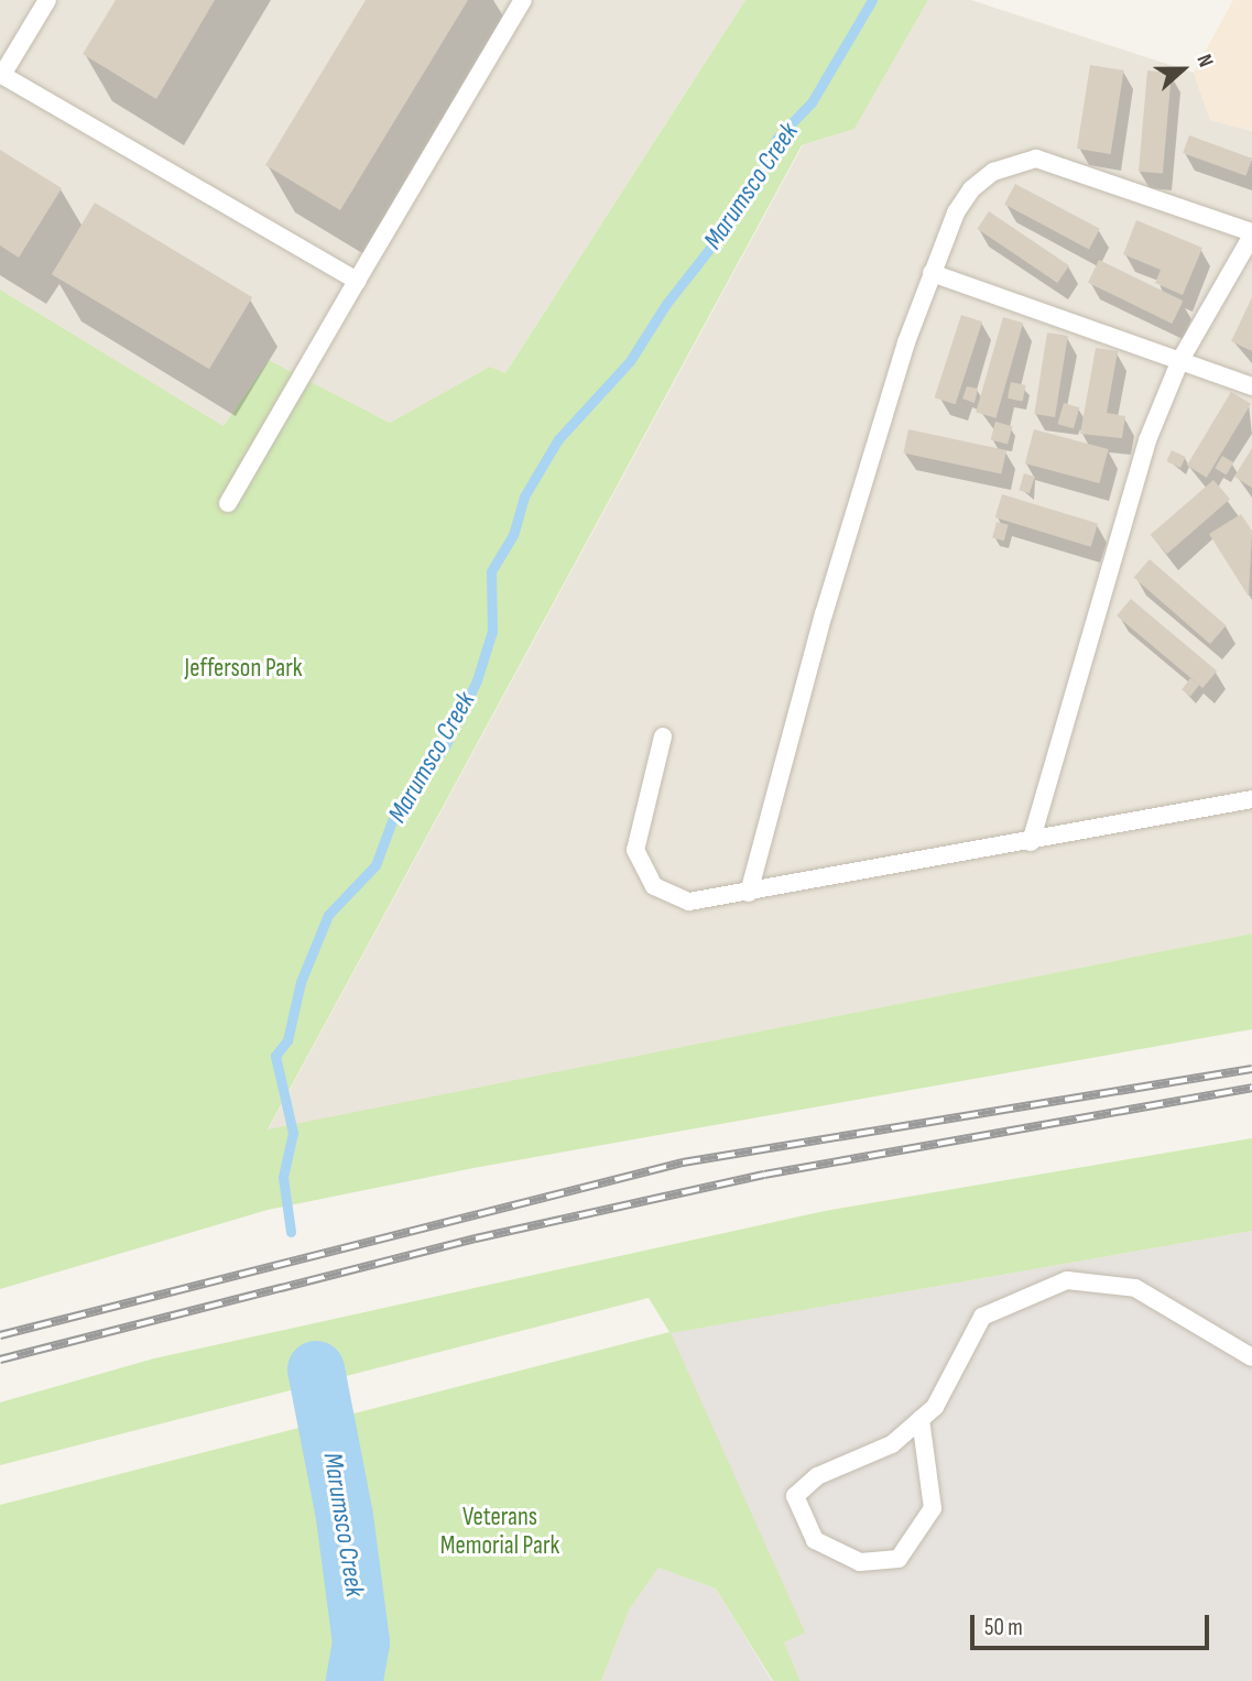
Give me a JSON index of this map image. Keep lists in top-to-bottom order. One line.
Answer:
{"water":["Marumsco Creek"],"parks":["Jefferson Park","Veterans Memorial Park"],"scale_bar":"50 m","north":"right"}
